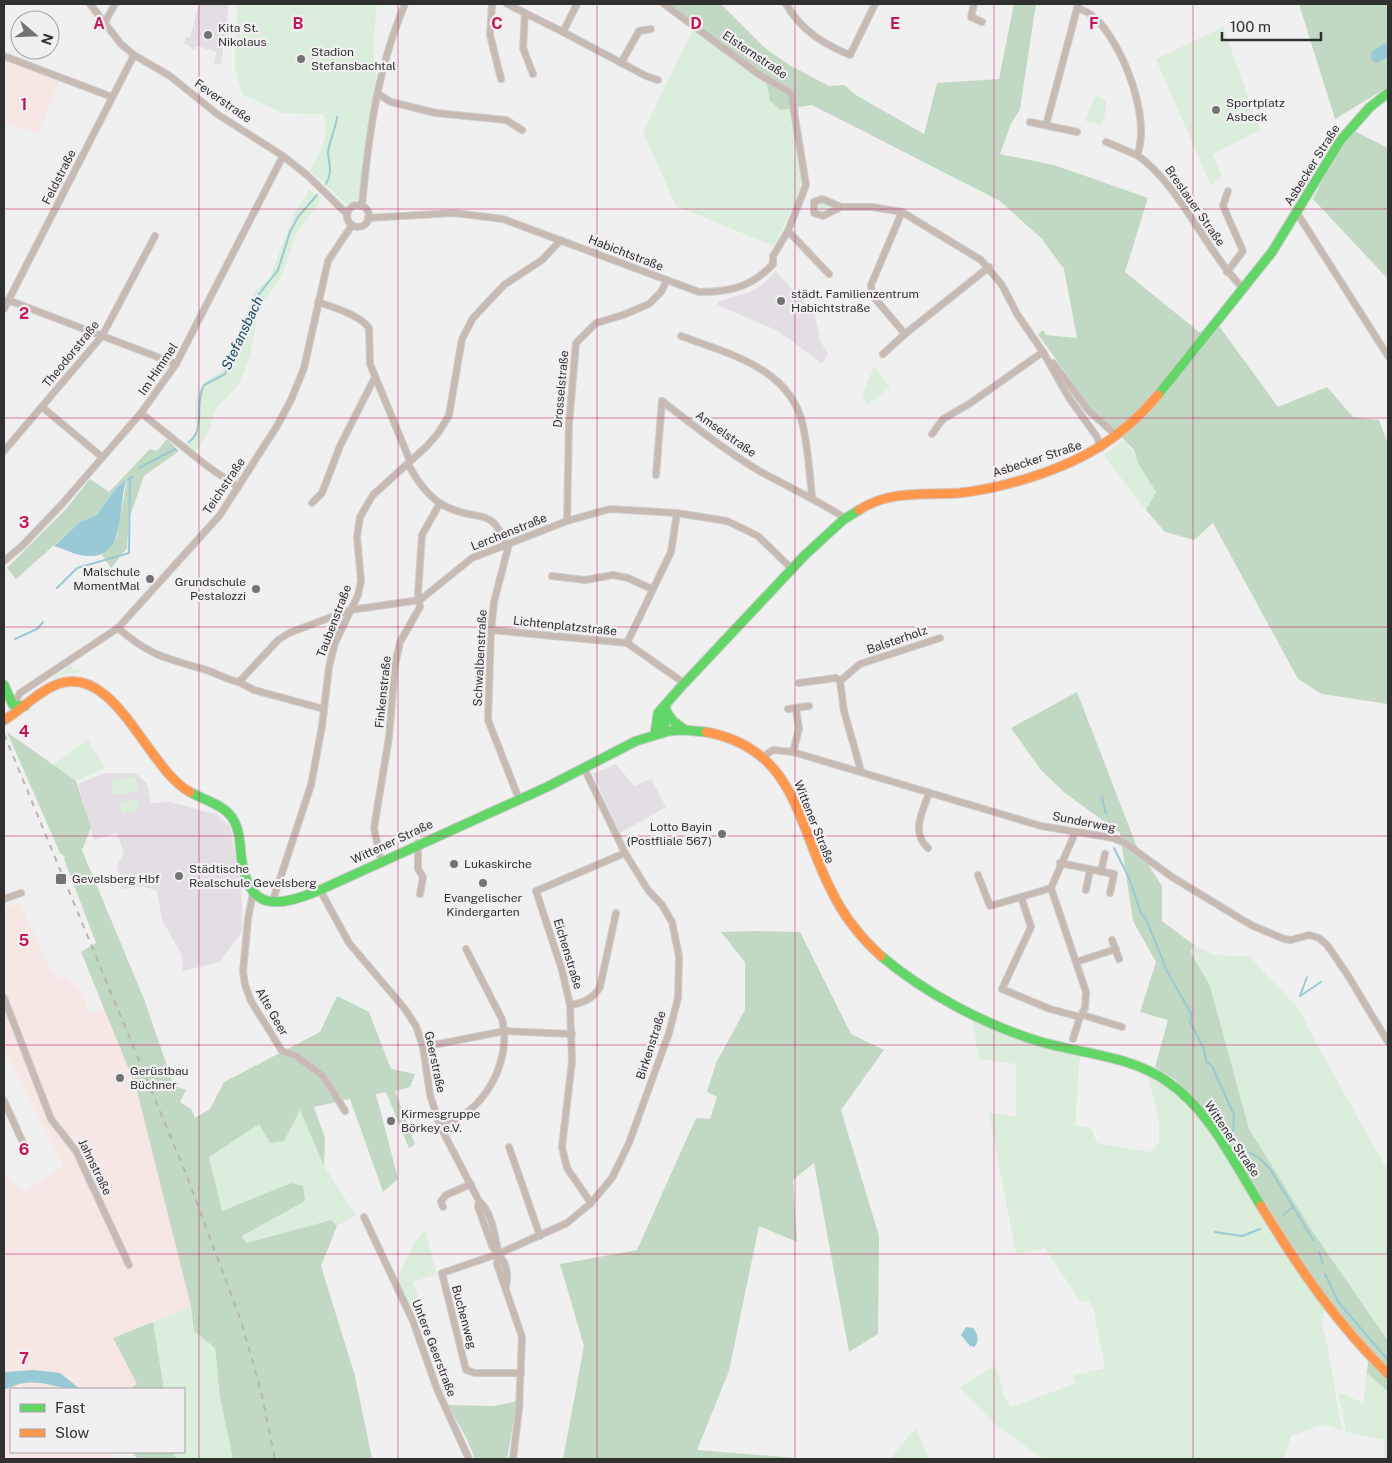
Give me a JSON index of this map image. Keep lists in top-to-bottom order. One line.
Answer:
{"streets":{"main road":["Asbecker Straße","Wittener Straße"],"street":["Elsternstraße","Feverstraße","Feldstraße","Breslauer Straße","Habichtstraße","Theodorstraße","Im Himmel","Drosselstraße","Amselstraße","Teichstraße","Lerchenstraße","Taubenstraße","Lichtenplatzstraße","Balsterholz","Schwalbenstraße","Finkenstraße","Sunderweg","Eichenstraße","Alte Geer","Birkenstraße","Geerstraße","Jahnstraße","Buchenweg","Untere Geerstraße"]},"crossings":[["Elsternstraße","Habichtstraße"],["Feverstraße","Feldstraße"],["Feverstraße","Habichtstraße"],["Feverstraße","Im Himmel"],["Feverstraße","Teichstraße"],["Asbecker Straße","Breslauer Straße"],["Asbecker Straße","Amselstraße"],["Asbecker Straße","Lerchenstraße"],["Asbecker Straße","Lichtenplatzstraße"],["Habichtstraße","Drosselstraße"],["Habichtstraße","Teichstraße"],["Habichtstraße","Taubenstraße"],["Drosselstraße","Lerchenstraße"],["Lerchenstraße","Schwalbenstraße"],["Lerchenstraße","Finkenstraße"],["Taubenstraße","Wittener Straße"],["Lichtenplatzstraße","Schwalbenstraße"],["Schwalbenstraße","Wittener Straße"],["Finkenstraße","Wittener Straße"],["Wittener Straße","Sunderweg"],["Wittener Straße","Alte Geer"],["Wittener Straße","Birkenstraße"],["Wittener Straße","Geerstraße"],["Eichenstraße","Birkenstraße"],["Birkenstraße","Geerstraße"],["Birkenstraße","Buchenweg"],["Geerstraße","Buchenweg"]],"water":["Stefansbach"],"places":{"other":["Kita St. Nikolaus","Stadion Stefansbachtal","Sportplatz Asbeck","städt. Familienzentrum Habichtstraße","Malschule MomentMal","Grundschule Pestalozzi","Lotto Bayin (Postfliale 567)","Lukaskirche","Städtische Realschule Gevelsberg","Evangelischer Kindergarten","Gerüstbau Büchner","Kirmesgruppe Börkey e.V."],"transit":["Gevelsberg Hbf"]},"legend":["Fast","Slow"],"scale_bar":"100 m","north":"right","grid":{"columns":["A","B","C","D","E","F"],"rows":["1","2","3","4","5","6","7"]}}
